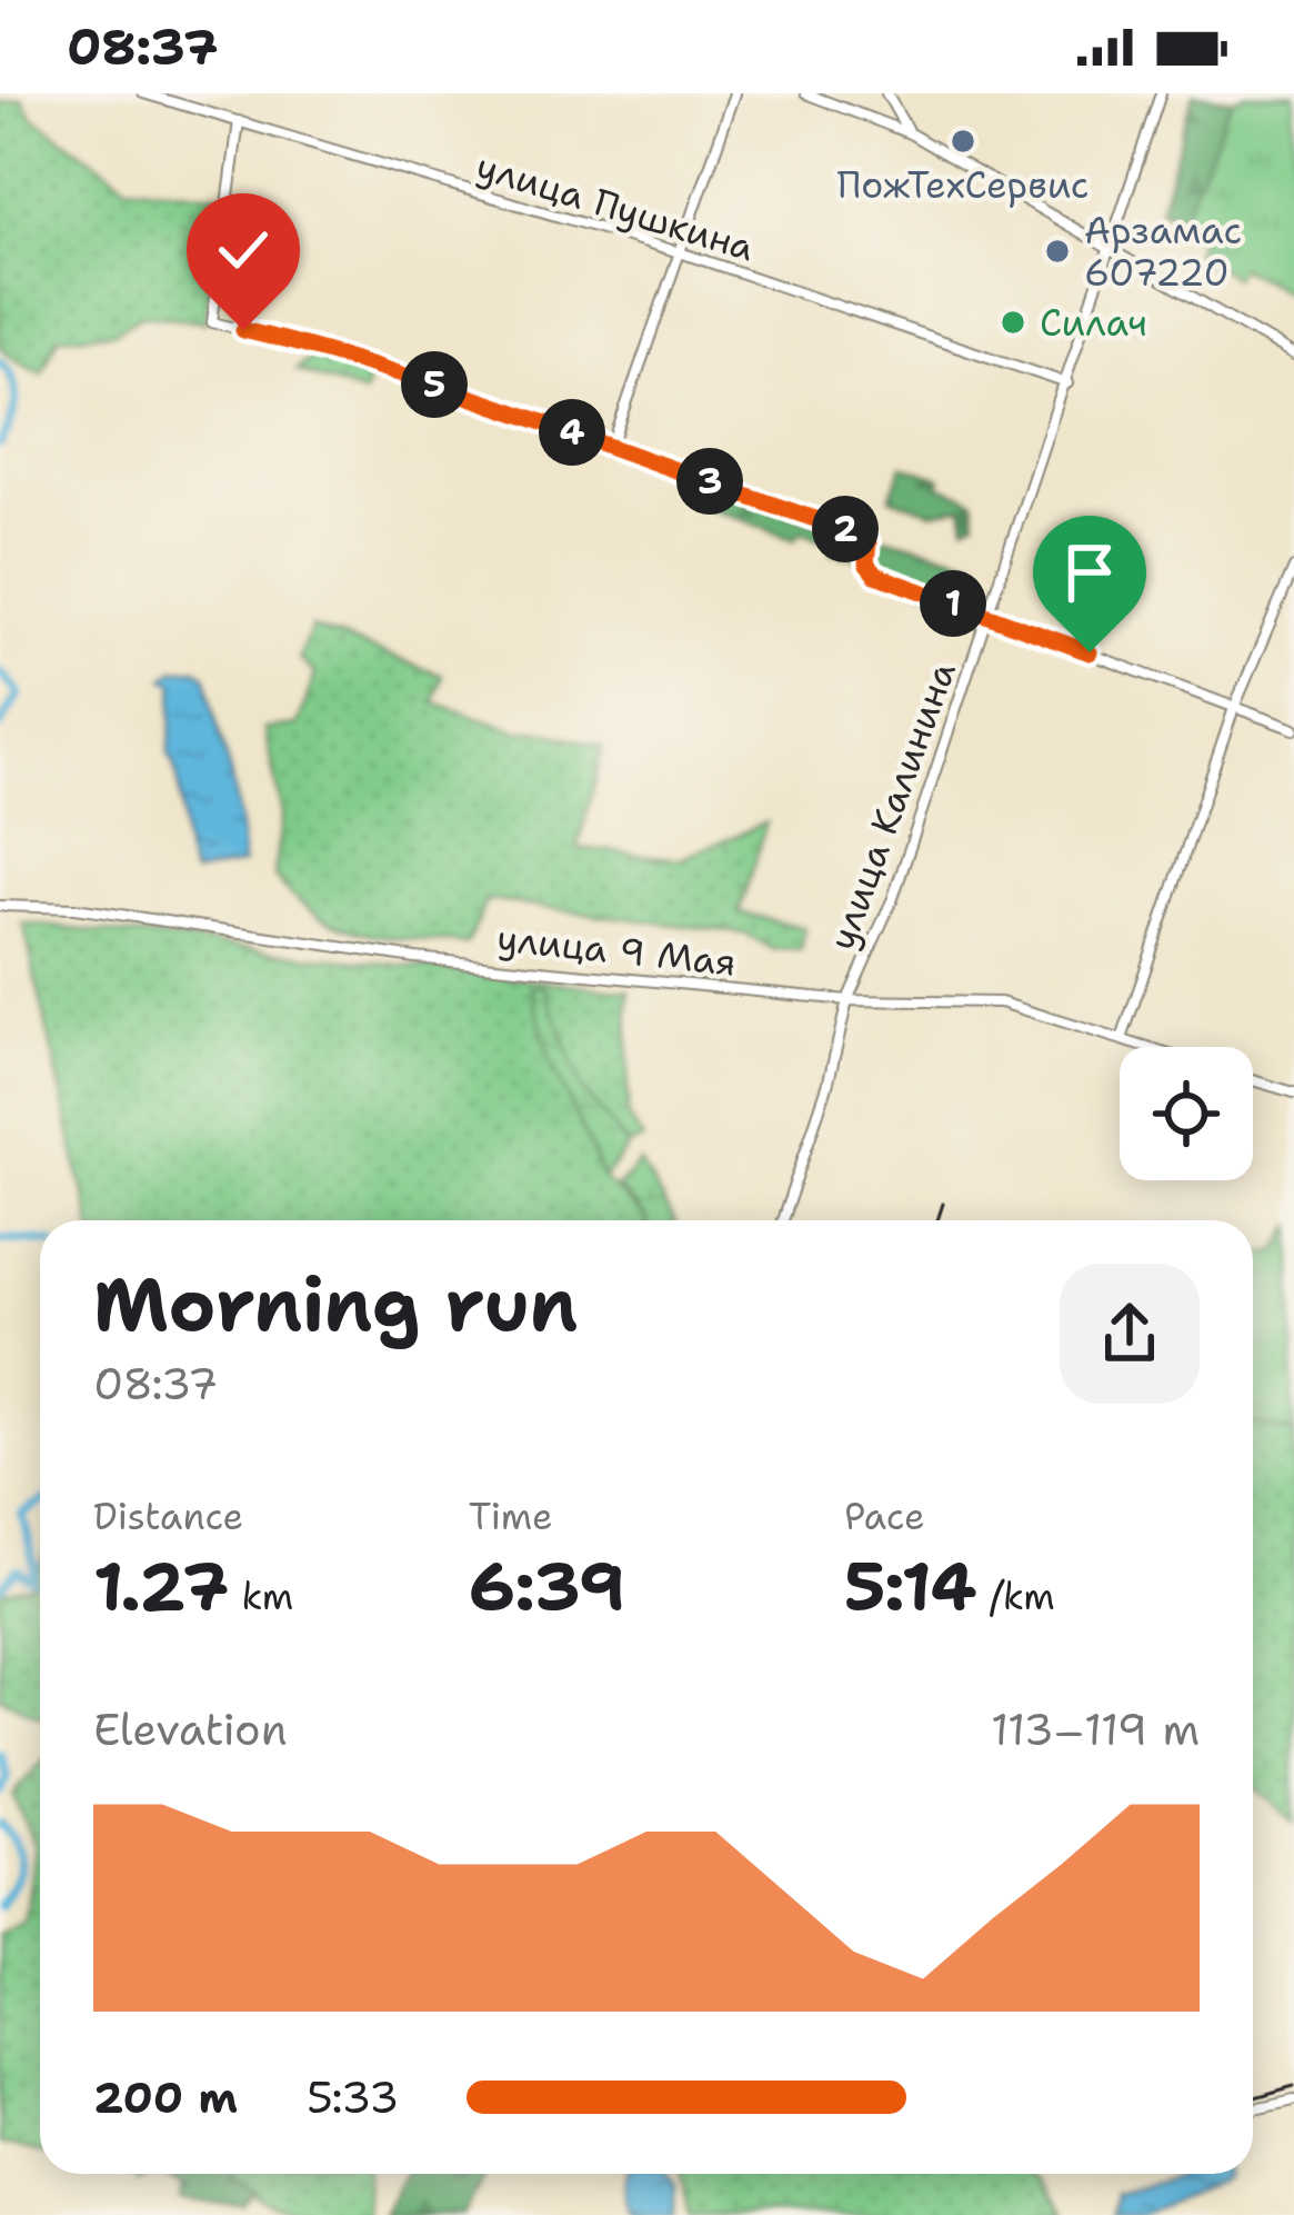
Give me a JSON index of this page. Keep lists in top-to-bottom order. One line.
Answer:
{"streets":{"street":["улица Пушкина","улица Калинина","улица 9 Мая"]},"crossings":[["улица Пушкина","улица Калинина"],["улица Калинина","улица 9 Мая"]],"places":["ПожТехСервис","Арзамас 607220","Силач"],"page":{"status":"08:37","pins":["5","4","3","2","1"],"heading":["Morning run","08:37"],"stats":[["Distance","1.27 km"],["Time","6:39"],["Pace","5:14 /km"]],"chart":["Elevation","113–119 m"],"list":[{"name":"200 m","note":"5:33"}]}}
